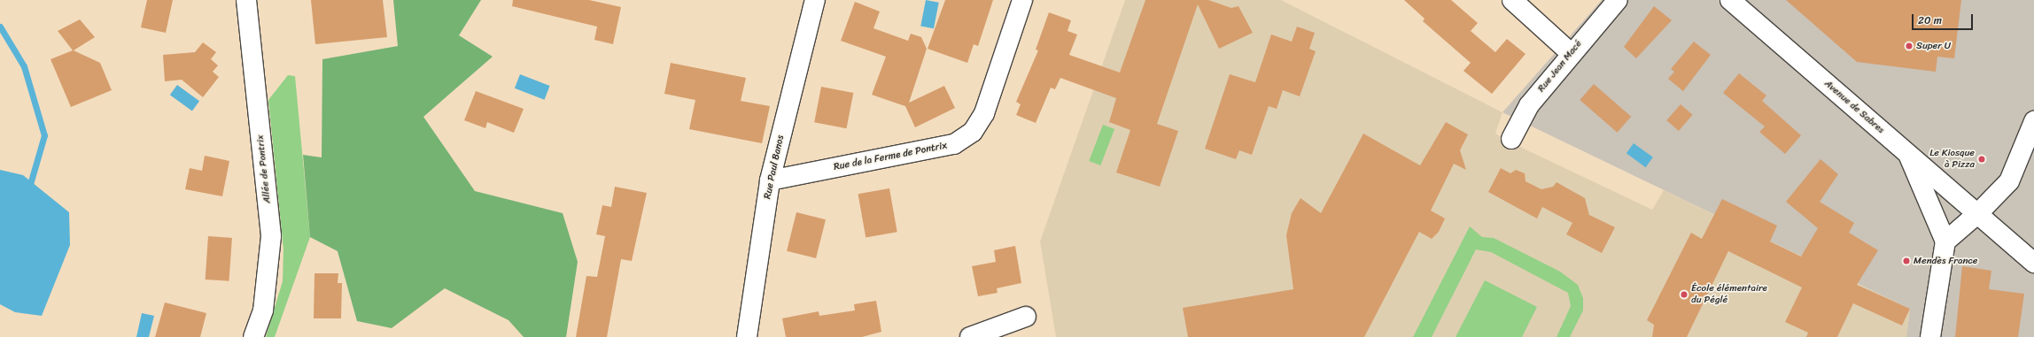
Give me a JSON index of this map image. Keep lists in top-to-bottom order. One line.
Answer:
{"streets":{"street":["Rue Jean Macé","Avenue de Sabres","Rue de la Ferme de Pontrix","Rue Paul Banos","Allée de Pontrix"]},"crossings":[["Rue de la Ferme de Pontrix","Rue Paul Banos"]],"places":["Super U","Le Kiosque à Pizza","Mendès France","École élémentaire du Péglé"],"scale_bar":"20 m"}
